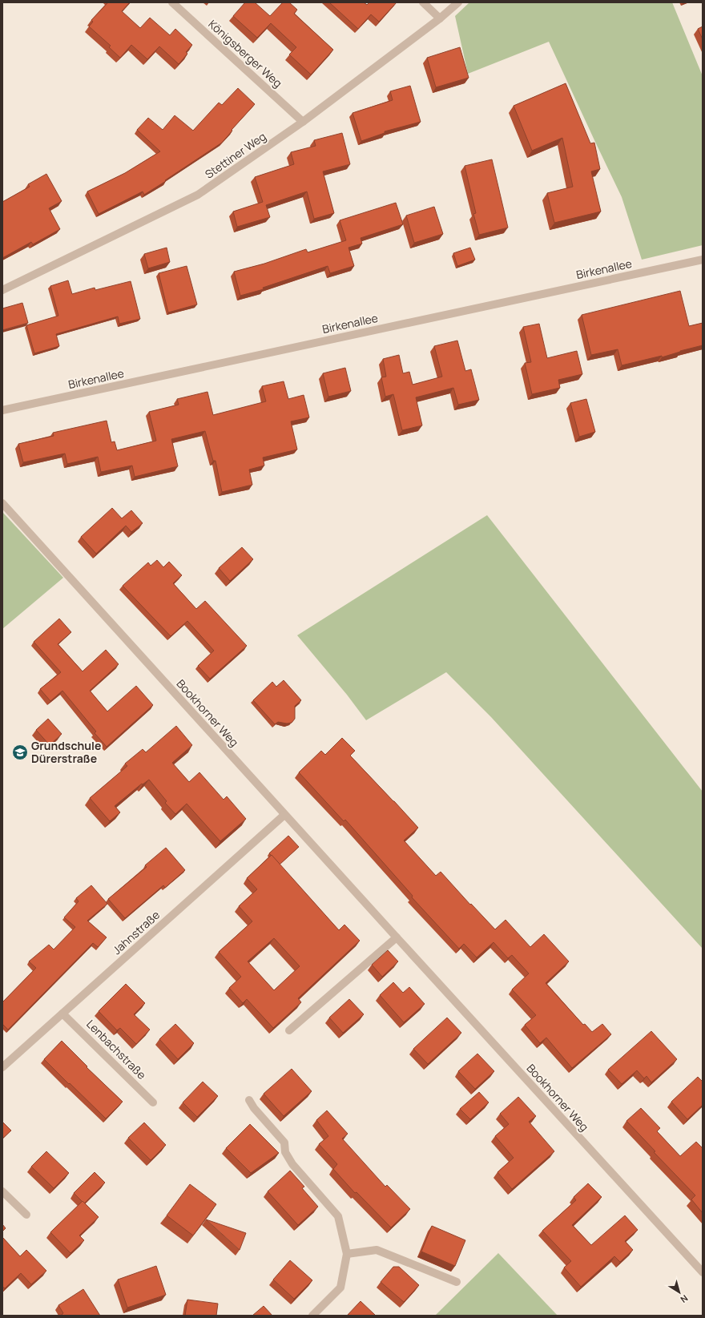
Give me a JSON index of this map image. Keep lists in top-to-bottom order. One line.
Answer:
{"streets":{"street":["Königsberger Weg","Stettiner Weg","Birkenallee","Bookhorner Weg","Jahnstraße","Lenbachstraße"]},"crossings":[["Königsberger Weg","Stettiner Weg"],["Bookhorner Weg","Jahnstraße"],["Jahnstraße","Lenbachstraße"]],"places":{"school or university":["Grundschule Dürerstraße"]},"north":"bottom right"}
